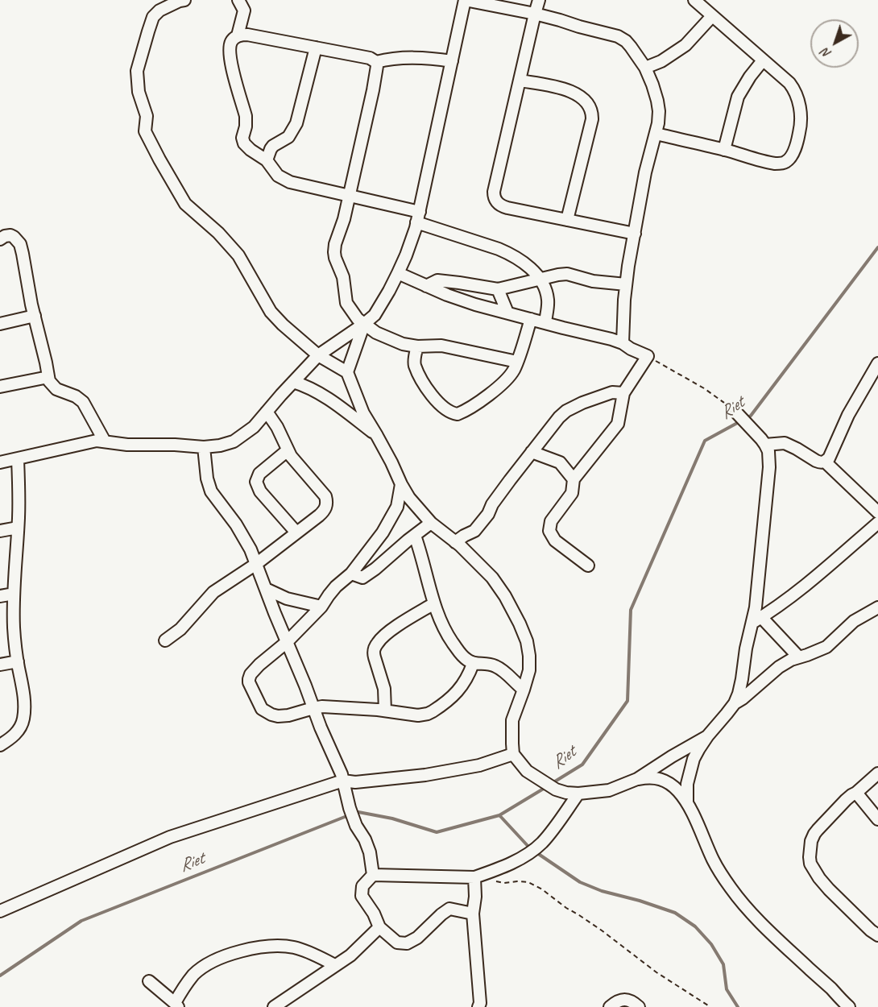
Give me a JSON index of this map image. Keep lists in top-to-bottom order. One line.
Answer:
{"water":["Riet"],"north":"bottom left"}
